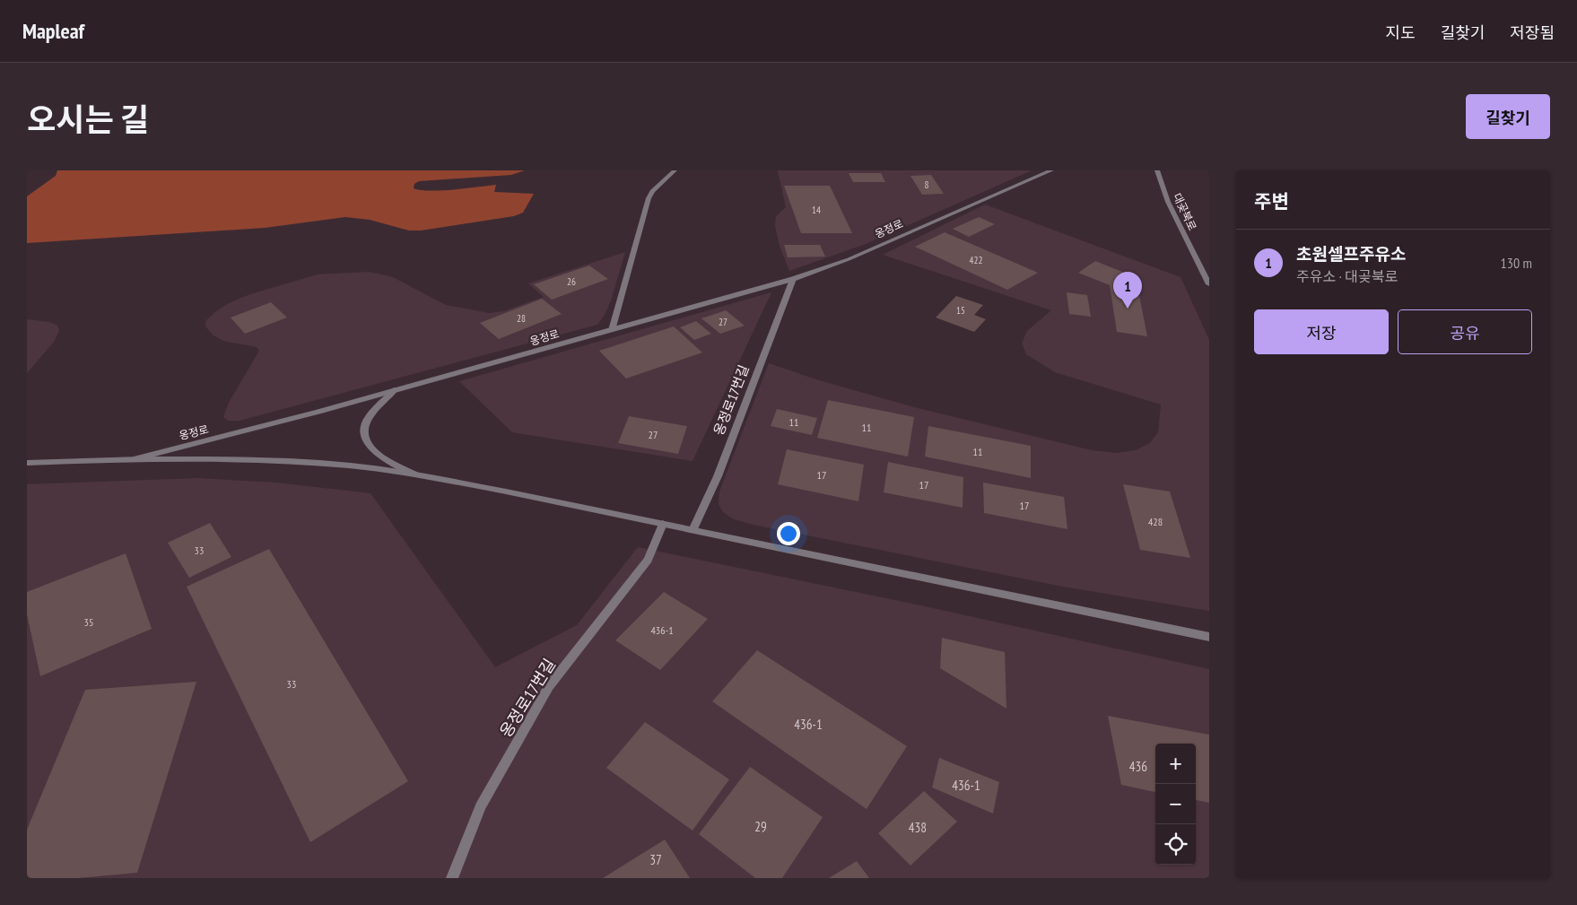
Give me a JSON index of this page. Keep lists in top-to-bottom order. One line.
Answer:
{"streets":{"street":["대곶북로","옹정로","옹정로17번길"]},"crossings":[["옹정로","옹정로17번길"]],"house_numbers":["8","14","422","26","15","28","27","11","11","27","11","17","17","17","428","33","35","436-1","33","436-1","436","436-1","29","438","37"],"page":{"header":"Mapleaf","nav":["지도","길찾기","저장됨"],"title":"오시는 길","buttons":["길찾기",["저장","공유"]],"heading":"주변","list":[{"mark":"1","name":"초원셀프주유소","note":"주유소 · 대곶북로","value":"130 m"}],"pins":"1","map_buttons":["+","−"]}}
